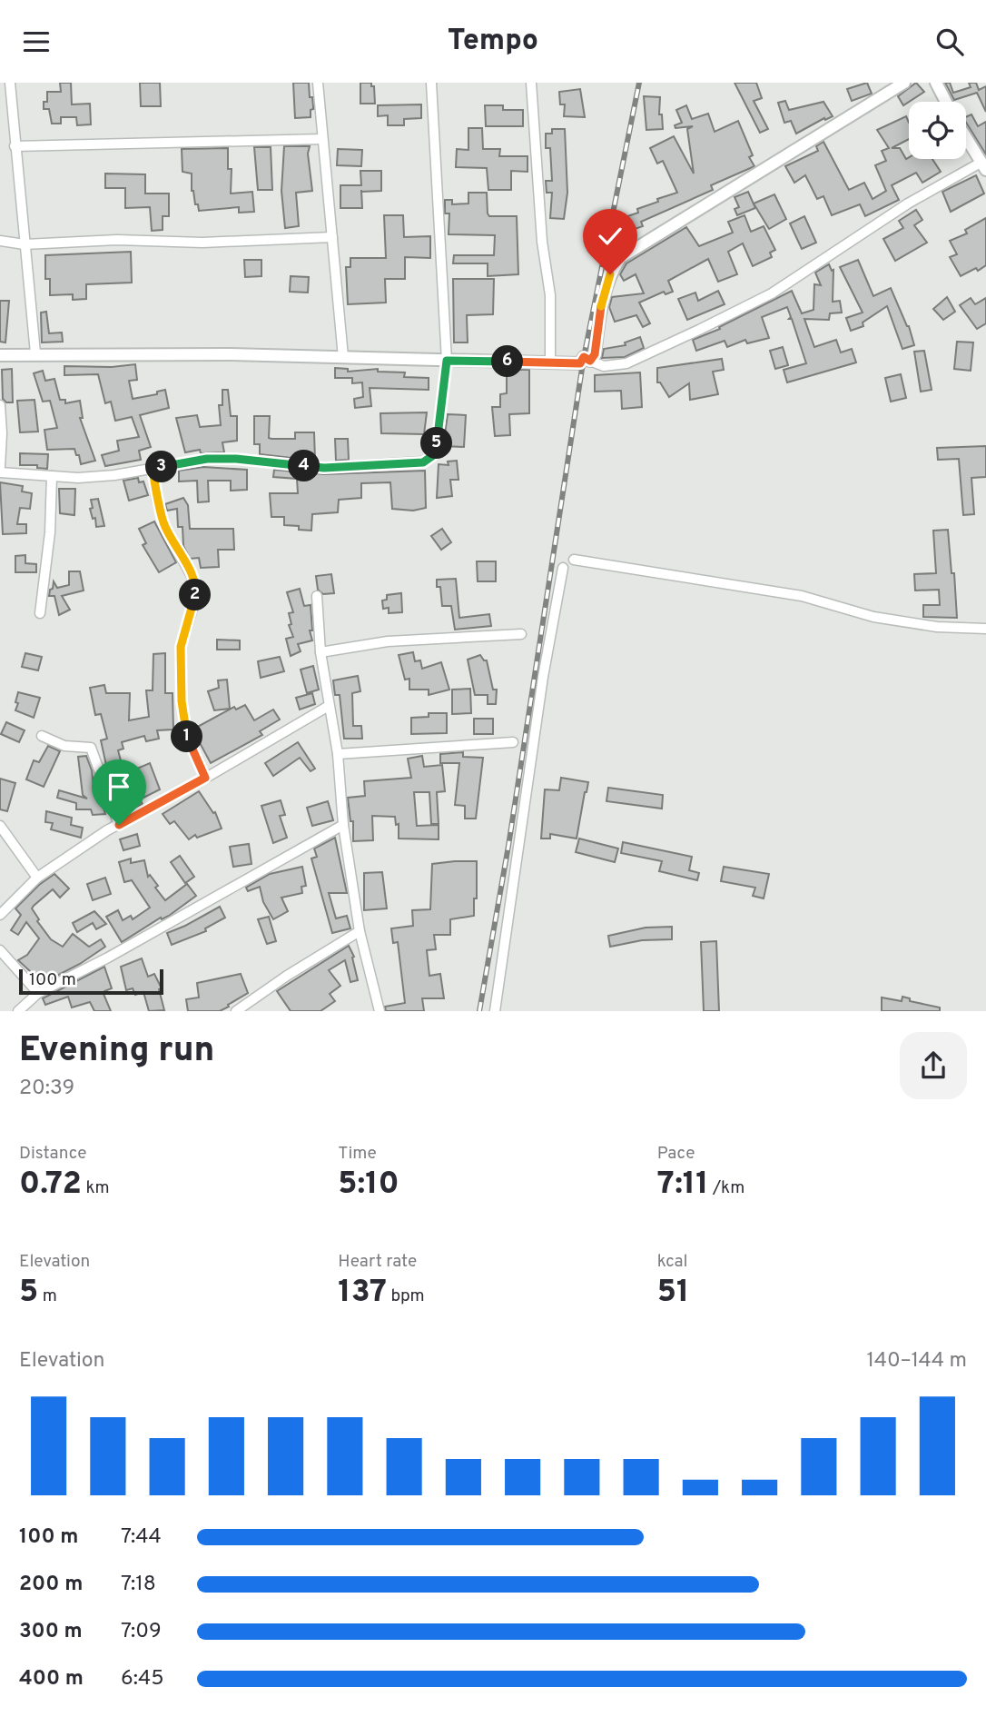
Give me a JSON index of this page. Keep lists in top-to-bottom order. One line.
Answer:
{"scale_bar":"100 m","page":{"header":"Tempo","pins":["6","5","4","3","2","1"],"scale":"100 m","heading":["Evening run","20:39"],"stats":[["Distance","0.72 km"],["Time","5:10"],["Pace","7:11 /km"],["Elevation","5 m"],["Heart rate","137 bpm"],["kcal","51"]],"chart":["Elevation","140–144 m"],"list":[{"name":"100 m","note":"7:44"},{"name":"200 m","note":"7:18"},{"name":"300 m","note":"7:09"},{"name":"400 m","note":"6:45"}]}}
